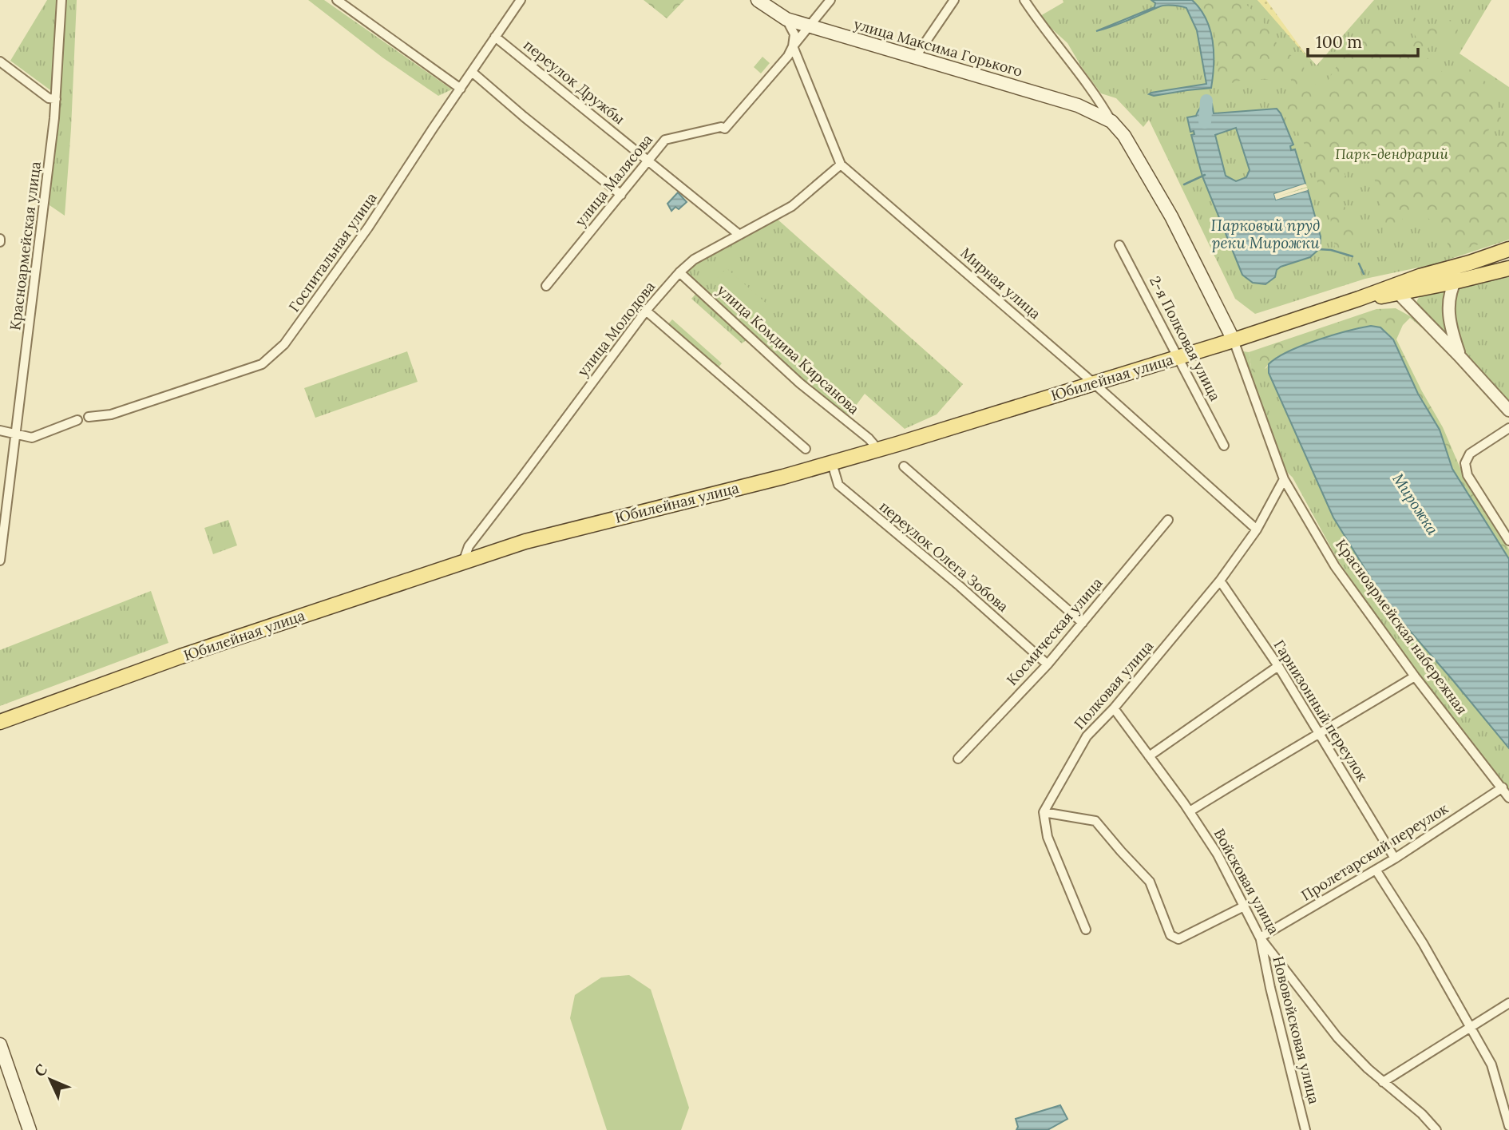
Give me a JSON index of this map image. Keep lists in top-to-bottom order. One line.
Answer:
{"streets":{"main road":["улица Максима Горького","Юбилейная улица","Красноармейская набережная"],"street":["переулок Дружбы","улица Малясова","Красноармейская улица","Госпитальная улица","Мирная улица","улица Молодова","2-я Полковая улица","улица Комдива Кирсанова","переулок Олега Зобова","Космическая улица","Полковая улица","Гарнизонный переулок","Пролетарский переулок","Войсковая улица","Нововойсковая улица"]},"crossings":[["улица Максима Горького","улица Малясова"],["улица Максима Горького","Мирная улица"],["улица Максима Горького","Красноармейская набережная"],["переулок Дружбы","улица Малясова"],["переулок Дружбы","Госпитальная улица"],["переулок Дружбы","улица Молодова"],["улица Малясова","Мирная улица"],["Мирная улица","улица Молодова"],["Мирная улица","Юбилейная улица"],["Мирная улица","Полковая улица"],["улица Молодова","улица Комдива Кирсанова"],["улица Молодова","Юбилейная улица"],["2-я Полковая улица","Юбилейная улица"],["улица Комдива Кирсанова","Юбилейная улица"],["Юбилейная улица","переулок Олега Зобова"],["Юбилейная улица","Красноармейская набережная"],["переулок Олега Зобова","Космическая улица"],["Красноармейская набережная","Полковая улица"],["Красноармейская набережная","Пролетарский переулок"],["Полковая улица","Гарнизонный переулок"],["Полковая улица","Войсковая улица"],["Гарнизонный переулок","Пролетарский переулок"],["Пролетарский переулок","Войсковая улица"],["Пролетарский переулок","Нововойсковая улица"],["Войсковая улица","Нововойсковая улица"]],"water":["Парковый пруд реки Мирожки","Мирожка"],"parks":["Парк-дендрарий"],"scale_bar":"100 m","north":"top left"}
